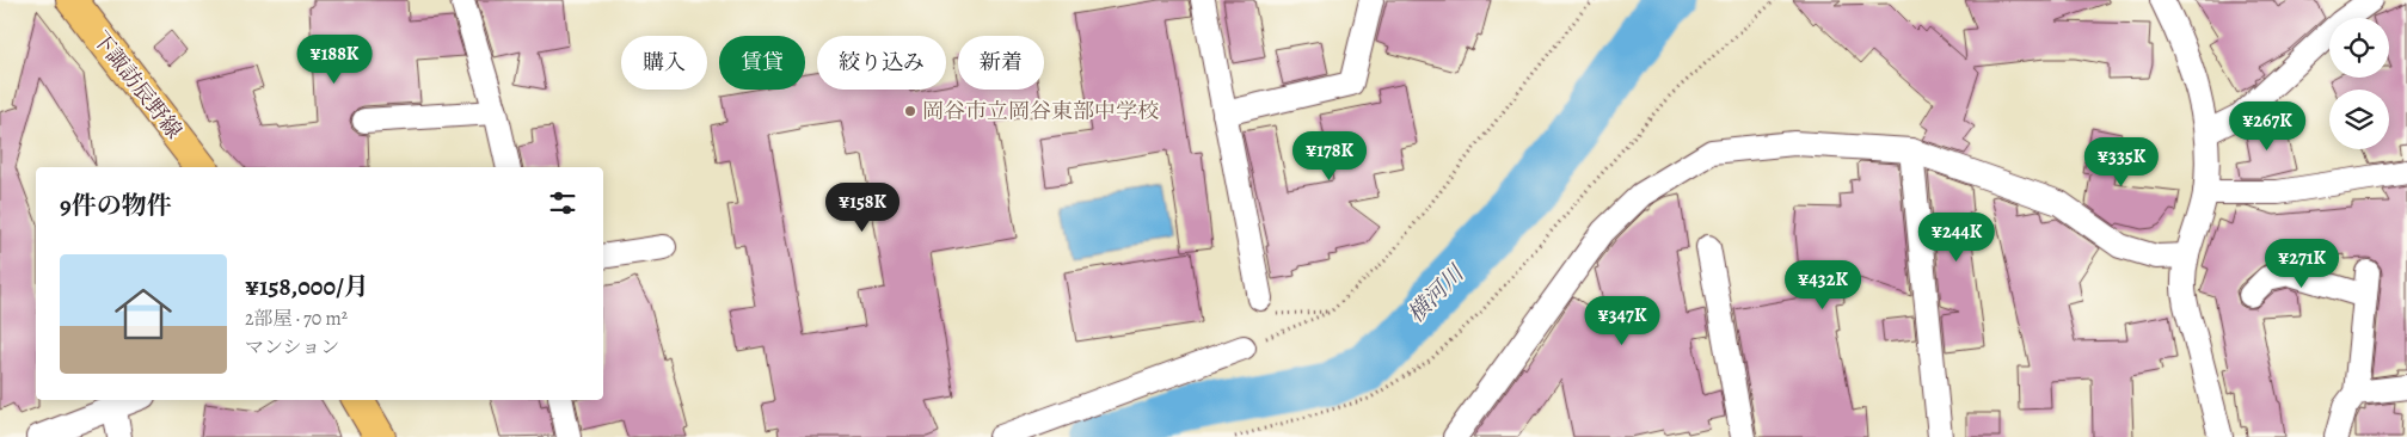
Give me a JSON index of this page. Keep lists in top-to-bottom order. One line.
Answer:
{"streets":{"main road":["下諏訪辰野線"]},"water":["横河川"],"places":["岡谷市立岡谷東部中学校"],"page":{"price":["¥188K","¥267K","¥178K","¥335K","¥158K","¥244K","¥271K","¥432K","¥347K"],"chip":["購入","賃貸","絞り込み","新着"],"heading":"9件の物件","list":[{"name":"¥158,000/月","note":"2部屋 · 70 m² · マンション"}]}}
